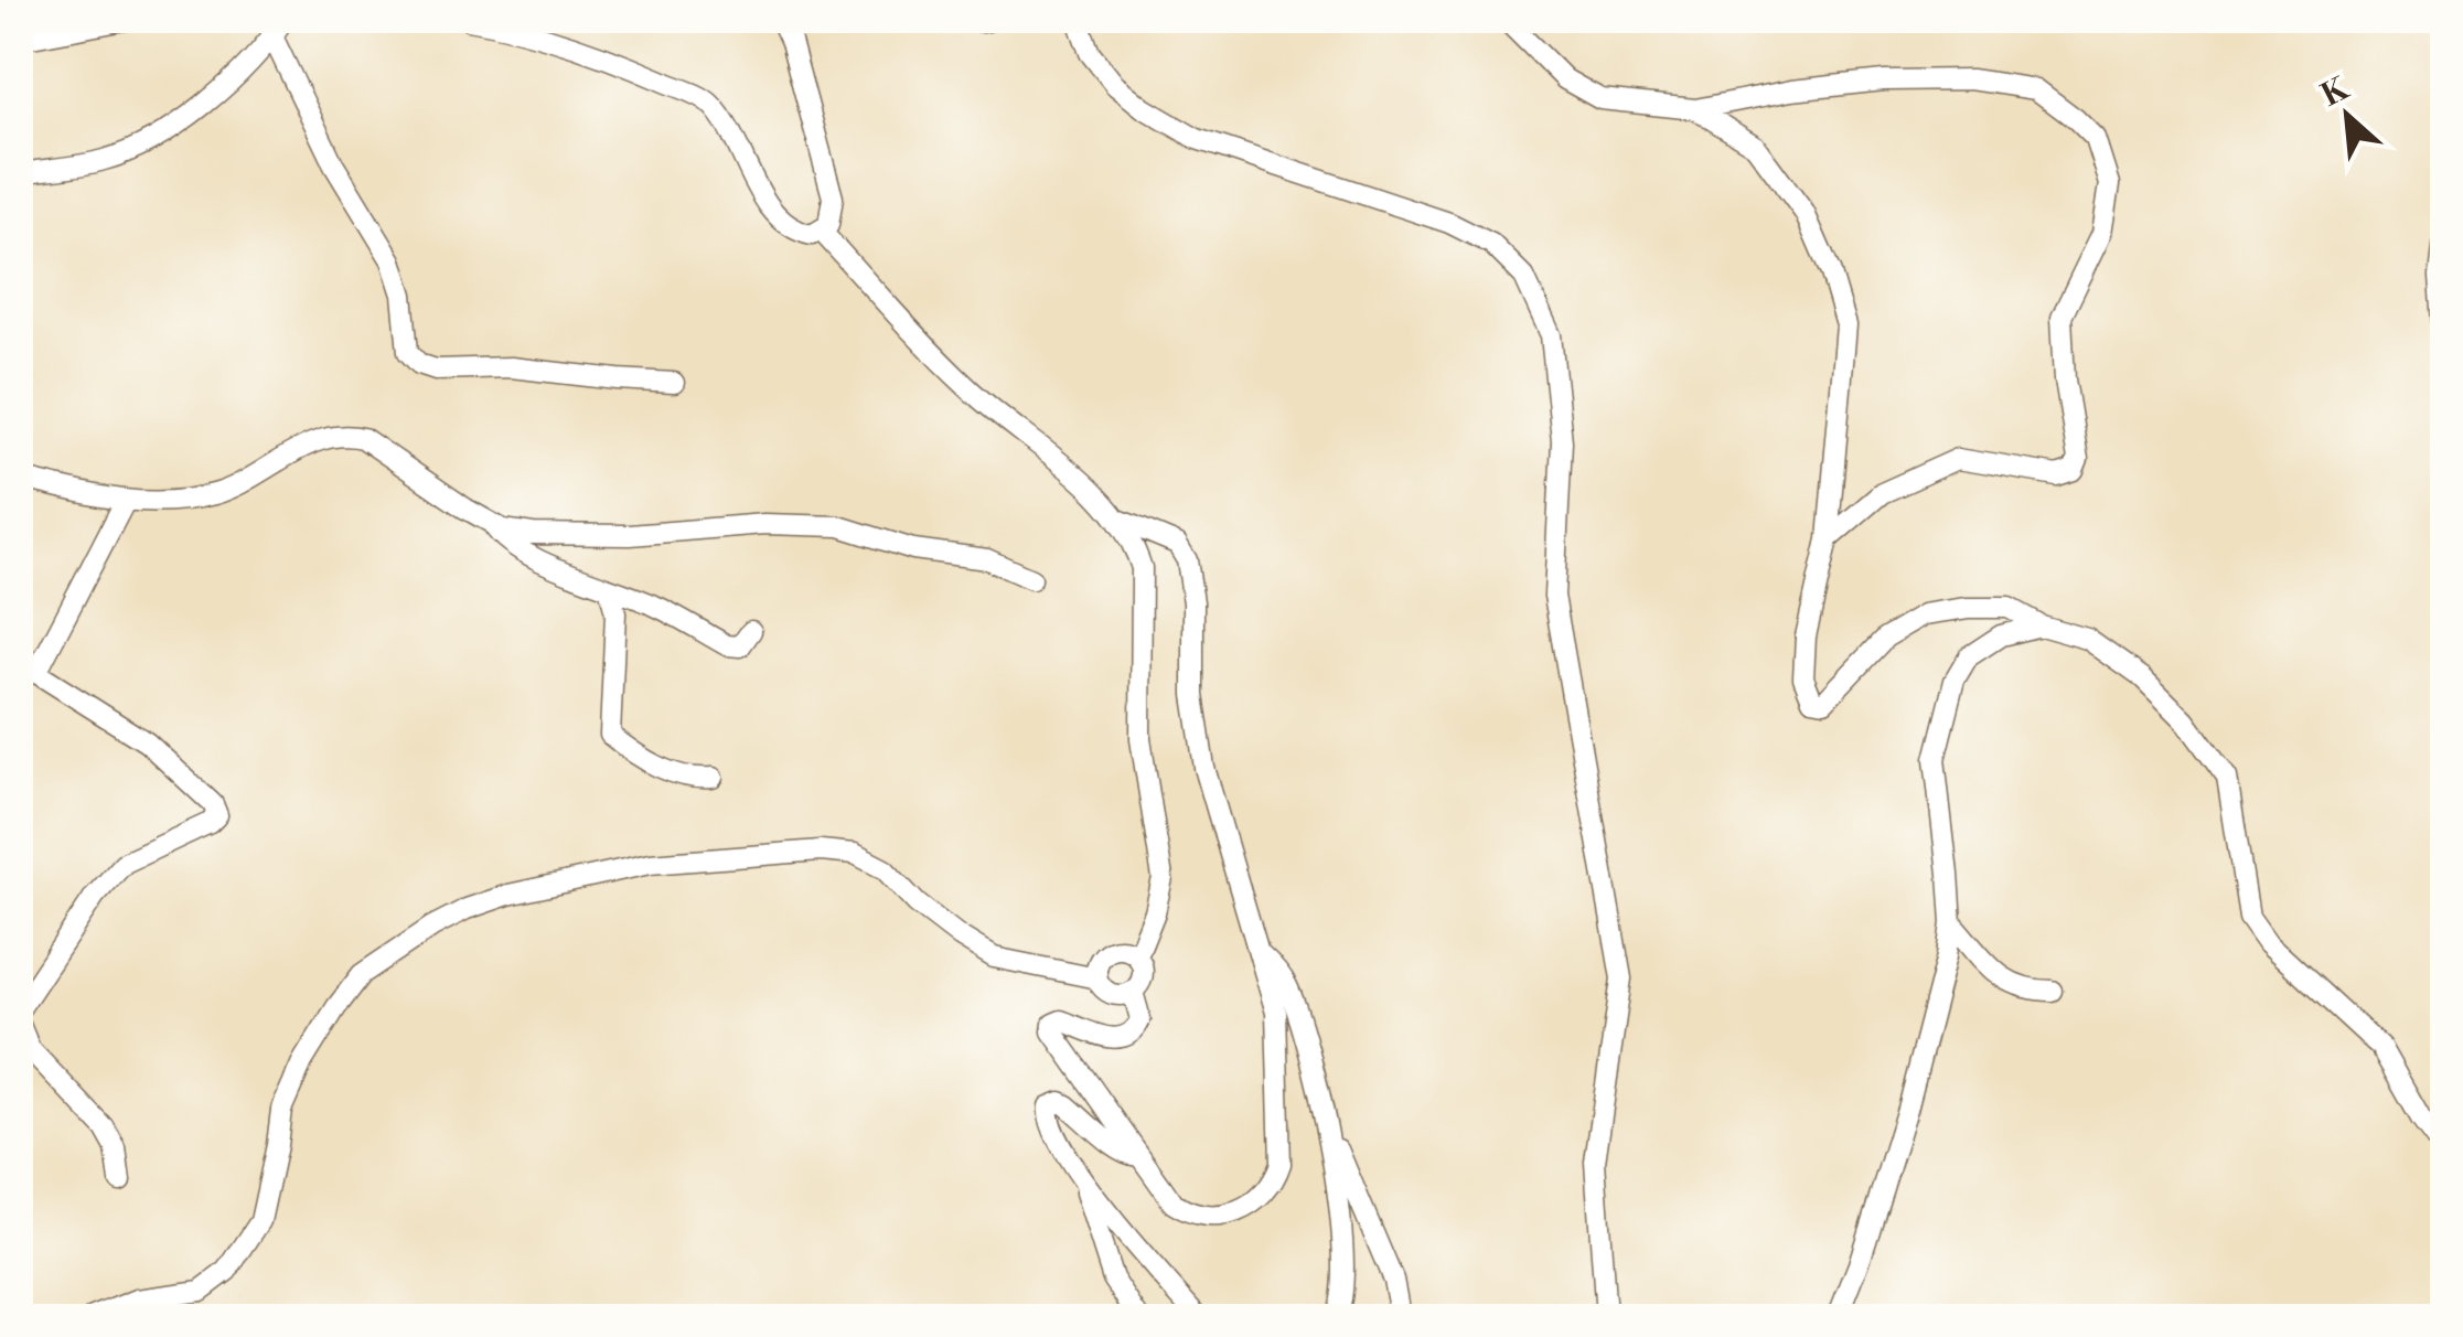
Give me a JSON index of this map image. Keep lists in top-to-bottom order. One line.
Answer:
{"north":"top left"}
